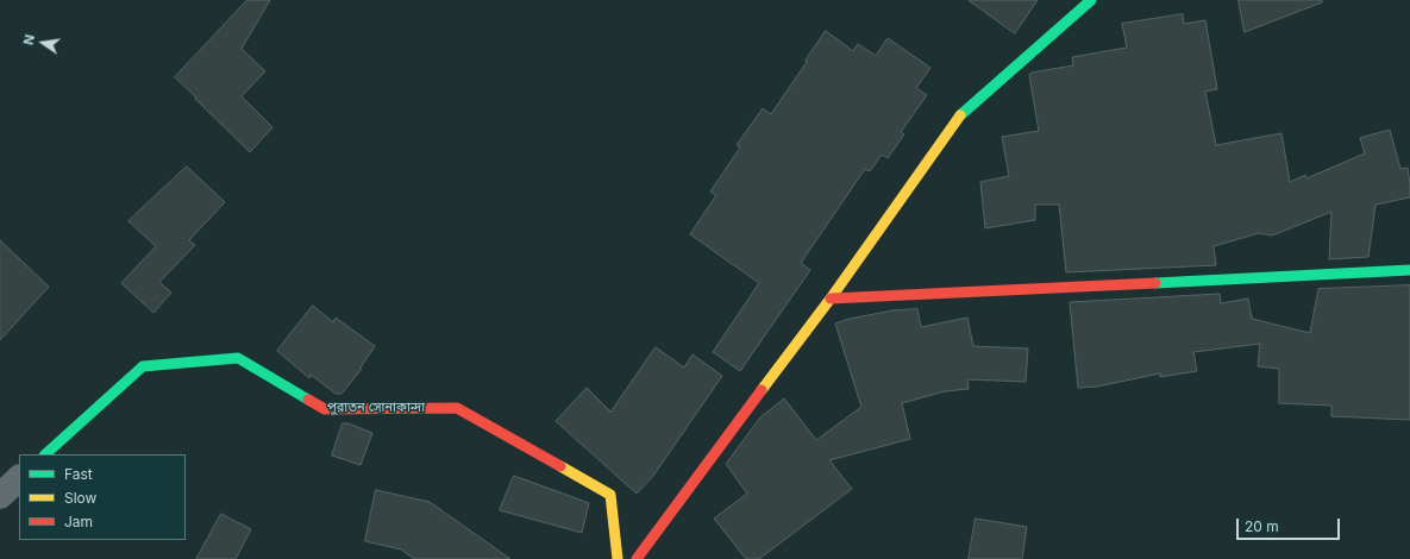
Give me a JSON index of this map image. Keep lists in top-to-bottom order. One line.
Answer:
{"streets":{"street":["পুরাতন সোনাকান্দা"]},"legend":["Fast","Slow","Jam"],"scale_bar":"20 m","north":"left"}
